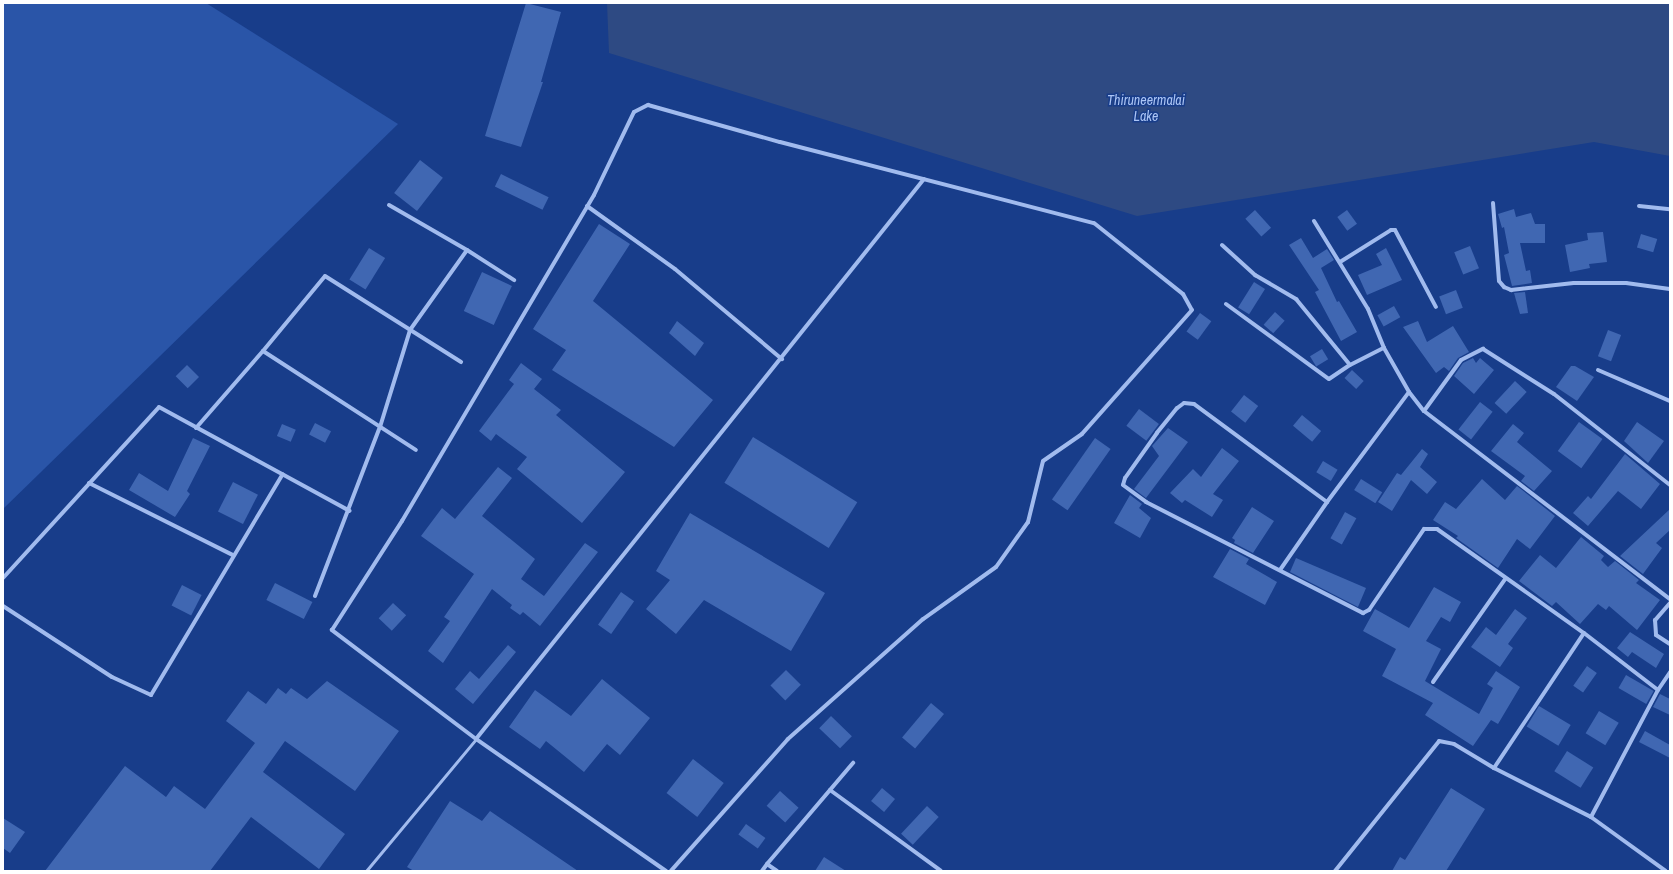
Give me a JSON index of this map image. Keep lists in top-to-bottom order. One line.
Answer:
{"water":["Thiruneermalai Lake"]}
